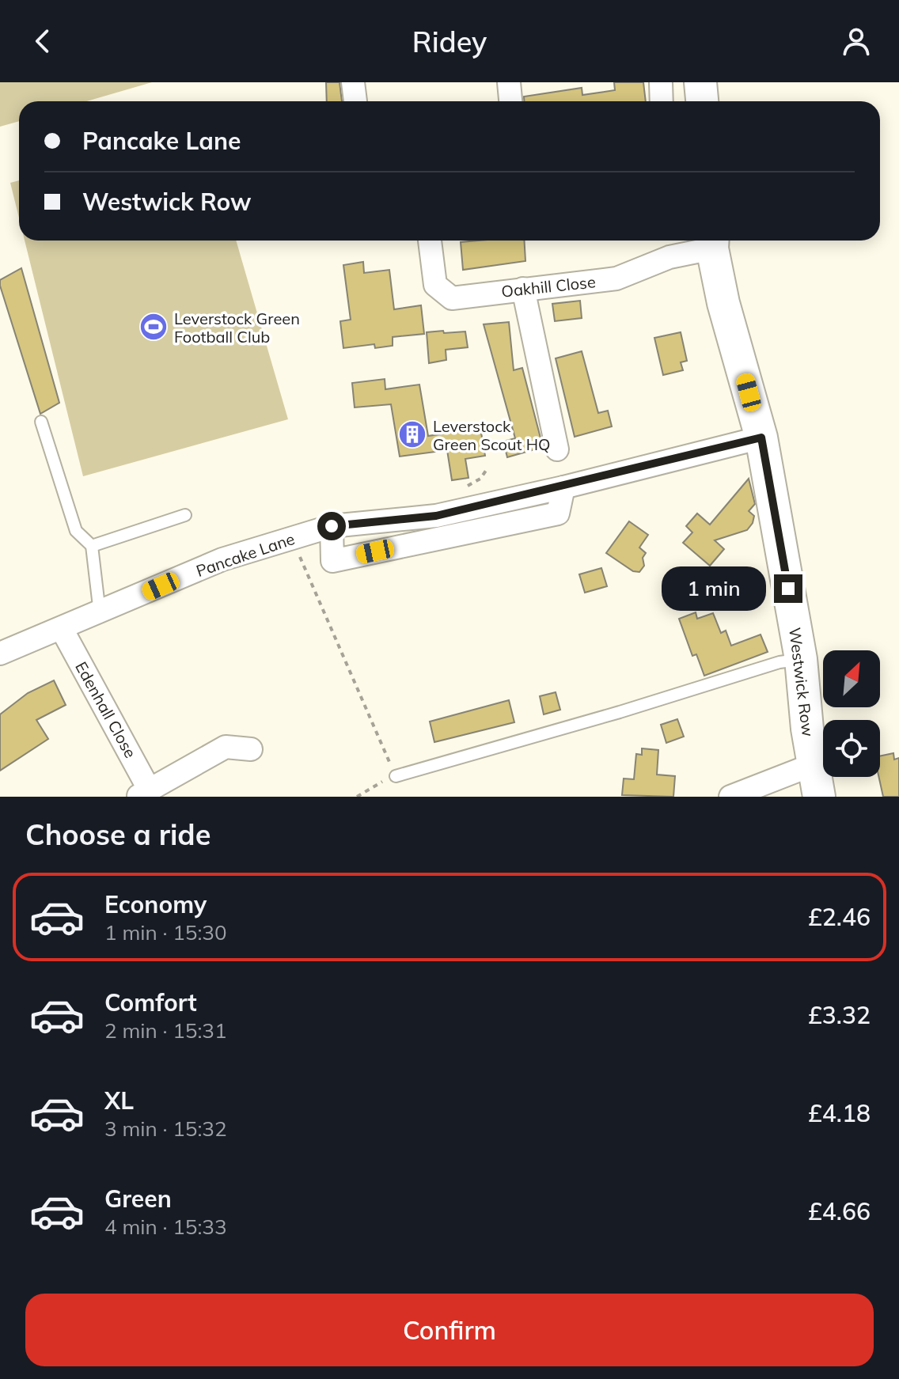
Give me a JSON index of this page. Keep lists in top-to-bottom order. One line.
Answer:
{"streets":{"street":["Oakhill Close","Pancake Lane","Westwick Row","Edenhall Close"]},"crossings":[["Oakhill Close","Westwick Row"],["Pancake Lane","Westwick Row"],["Pancake Lane","Edenhall Close"]],"places":{"sports":["Leverstock Green Football Club"],"building":["Leverstock Green Scout HQ"]},"north":"top right","page":{"header":"Ridey","banner":["Pancake Lane","Westwick Row"],"bubble":"1 min","heading":"Choose a ride","list":[{"name":"Economy","note":"1 min · 15:30","value":"£2.46"},{"name":"Comfort","note":"2 min · 15:31","value":"£3.32"},{"name":"XL","note":"3 min · 15:32","value":"£4.18"},{"name":"Green","note":"4 min · 15:33","value":"£4.66"}],"buttons":"Confirm"}}
